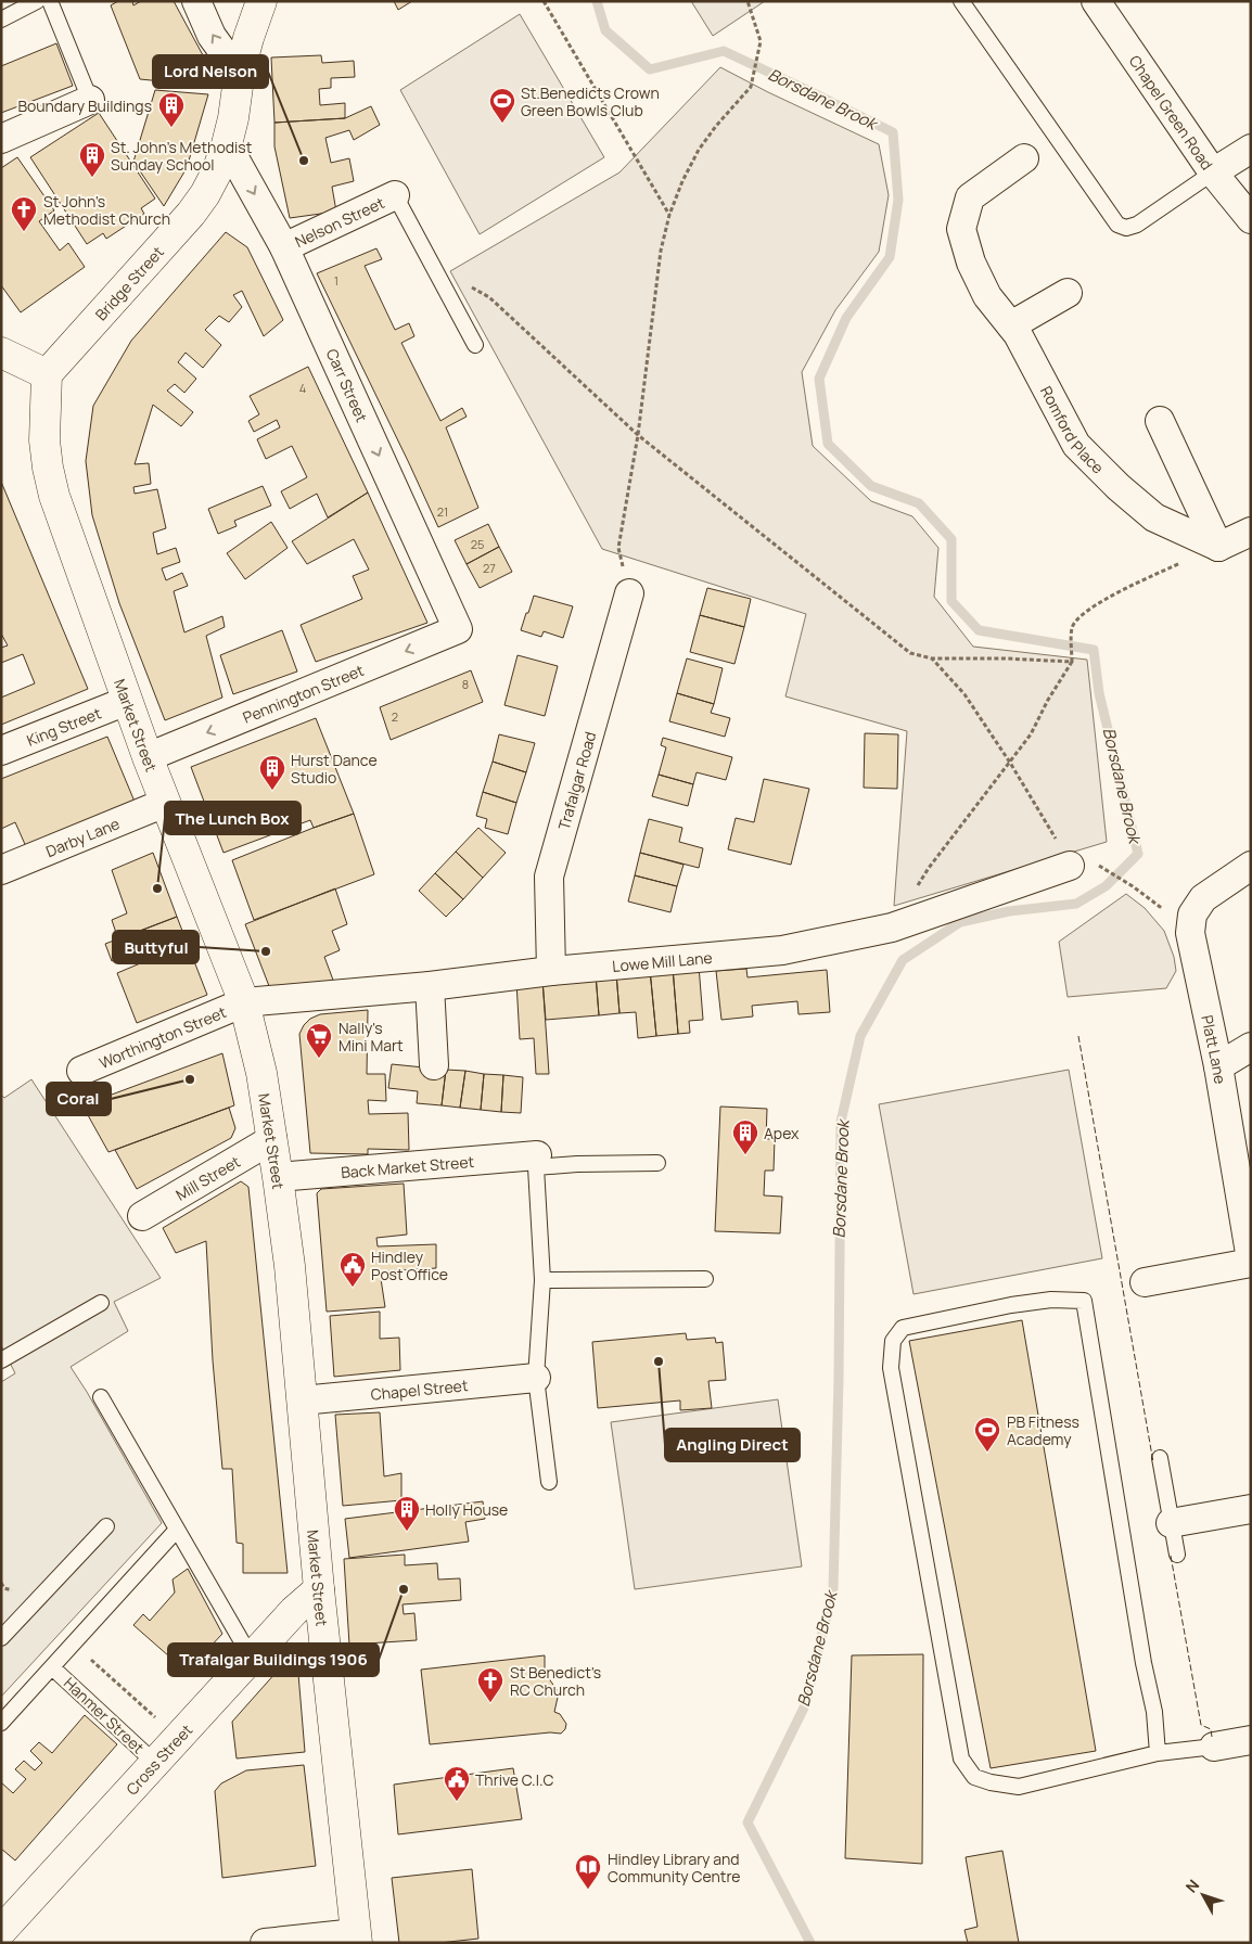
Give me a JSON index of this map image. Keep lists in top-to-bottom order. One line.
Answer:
{"streets":{"main road":["Bridge Street","Market Street","Cross Street"],"street":["Chapel Green Road","Nelson Street","Carr Street","Romford Place","Pennington Street","King Street","Trafalgar Road","Darby Lane","Lowe Mill Lane","Worthington Street","Platt Lane","Back Market Street","Mill Street","Chapel Street"],"lane":["Hanmer Street"]},"crossings":[["Nelson Street","Carr Street"],["Bridge Street","Carr Street"],["Bridge Street","Market Street"],["Carr Street","Pennington Street"],["Pennington Street","Market Street"],["King Street","Market Street"],["Market Street","Darby Lane"],["Market Street","Lowe Mill Lane"],["Market Street","Worthington Street"],["Market Street","Back Market Street"],["Market Street","Mill Street"],["Market Street","Chapel Street"],["Market Street","Cross Street"],["Trafalgar Road","Lowe Mill Lane"],["Lowe Mill Lane","Worthington Street"],["Hanmer Street","Cross Street"]],"one_way":["Carr Street","Pennington Street"],"water":["Borsdane Brook"],"places":{"sports":["St.Benedicts Crown Green Bowls Club","PB Fitness Academy"],"building":["Boundary Buildings","St. John's Methodist Sunday School","Hurst Dance Studio","Apex","Holly House"],"other":["Lord Nelson","The Lunch Box","Buttyful","Coral","Angling Direct","Trafalgar Buildings 1906"],"church":["St John's Methodist Church","St Benedict's RC Church"],"supermarket":["Nally's Mini Mart"],"public building":["Hindley Post Office","Thrive C.I.C"],"library":["Hindley Library and Community Centre"]},"house_numbers":["1","4","21","25","27","8","2"],"north":"top left"}
